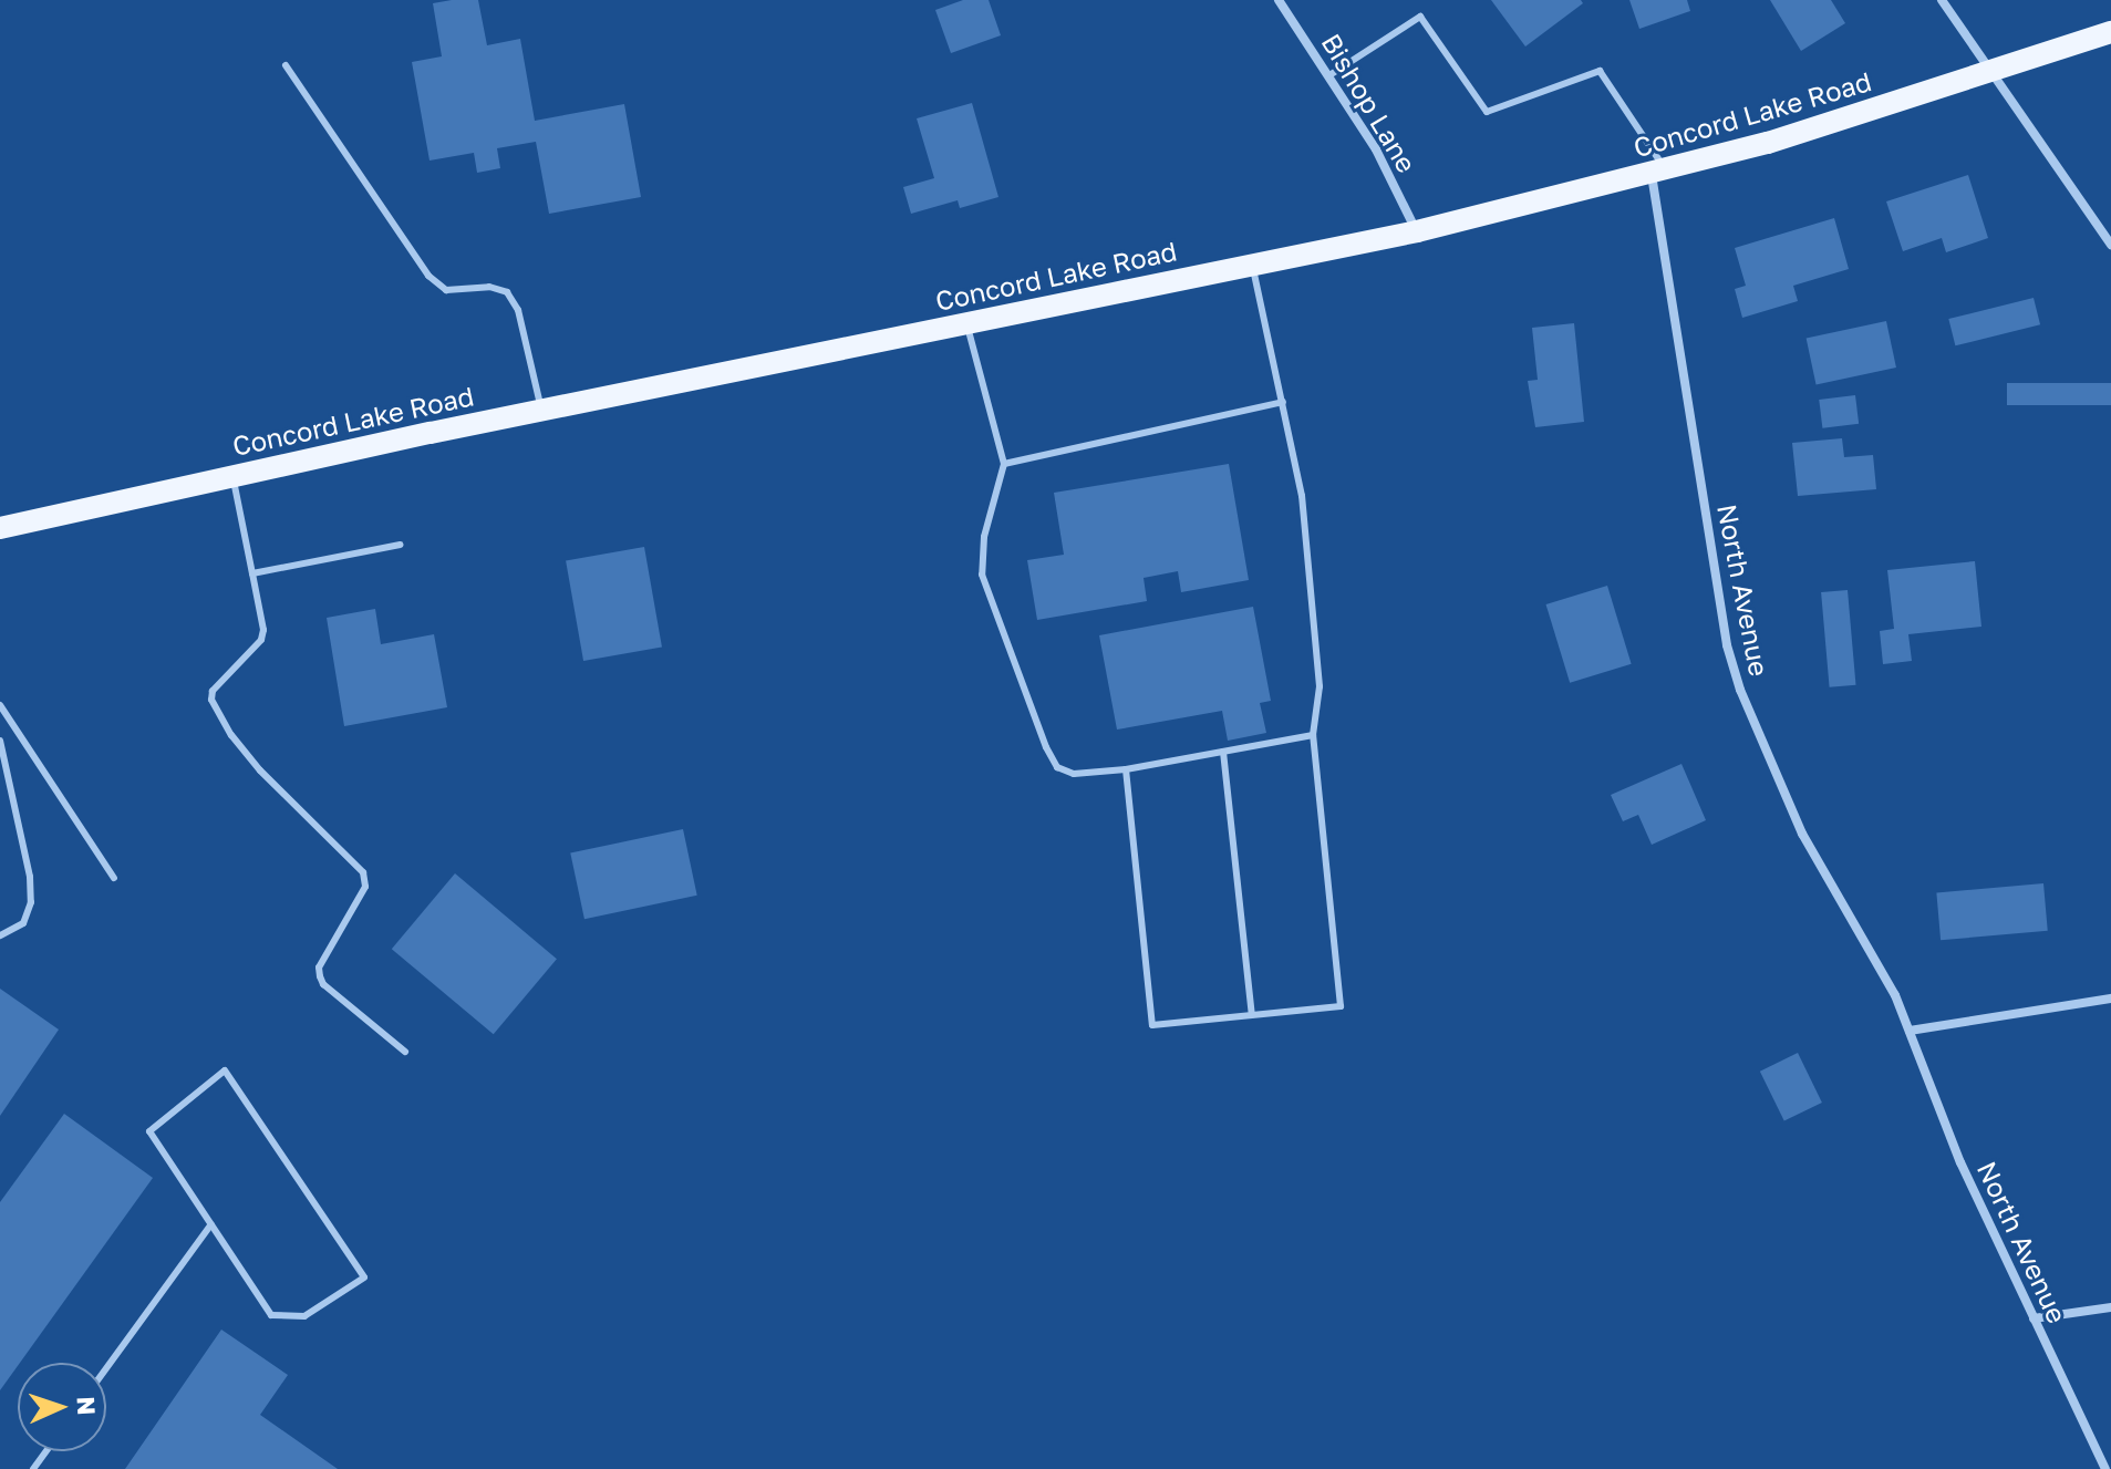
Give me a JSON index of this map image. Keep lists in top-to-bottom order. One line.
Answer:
{"streets":{"main road":["Concord Lake Road"],"street":["Bishop Lane","North Avenue"]},"crossings":[["Bishop Lane","Concord Lake Road"],["Concord Lake Road","North Avenue"]],"north":"right"}
